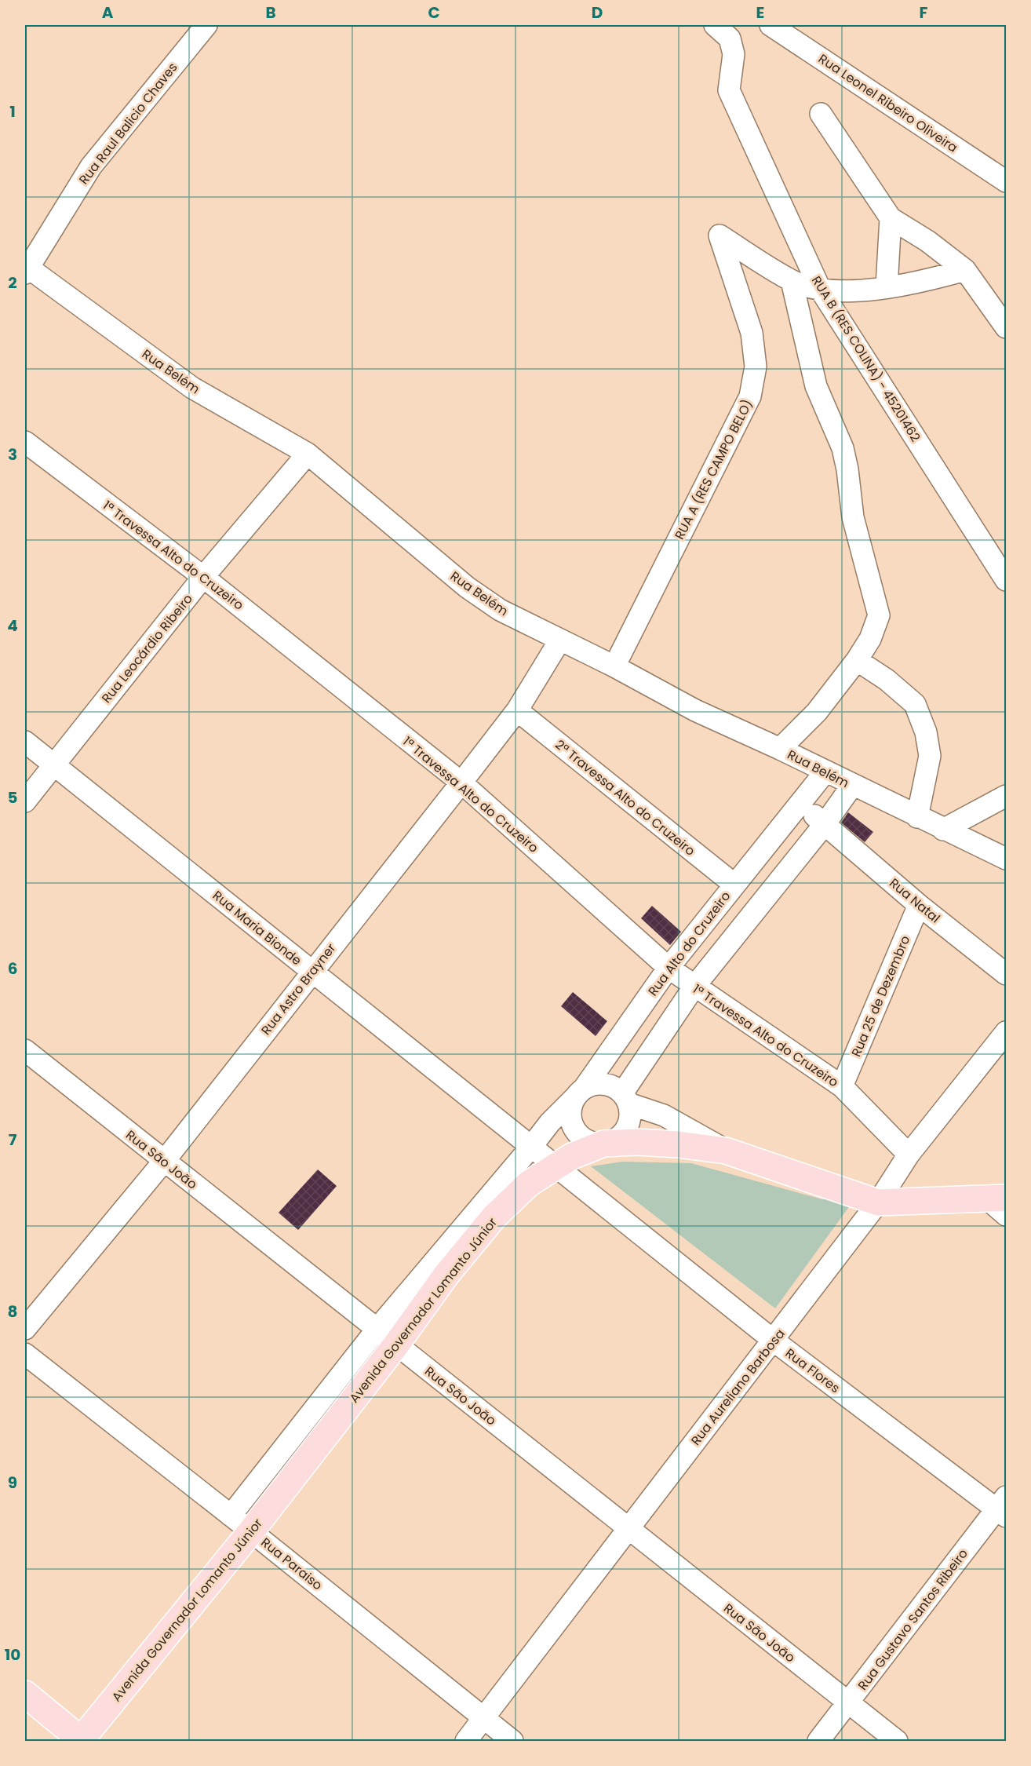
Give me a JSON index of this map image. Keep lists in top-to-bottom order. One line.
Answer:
{"streets":{"main road":["Avenida Governador Lomanto Júnior"],"street":["Rua Leonel Ribeiro Oliveira","Rua Raul Balicio Chaves","RUA B (RES COLINA) - 45201462","Rua Belém","RUA A (RES CAMPO BELO)","1ª Travessa Alto do Cruzeiro","Rua Leocárdio Ribeiro","2ª Travessa Alto do Cruzeiro","Rua Natal","Rua Maria Bionde","Rua Alto do Cruzeiro","Rua Astro Brayner","Rua 25 de Dezembro","Rua São João","Rua Flores","Rua Aureliano Barbosa","Rua Paraiso","Rua Gustavo Santos Ribeiro"]},"crossings":[["Rua Raul Balicio Chaves","Rua Belém"],["Rua Belém","RUA A (RES CAMPO BELO)"],["Rua Belém","Rua Leocárdio Ribeiro"],["Rua Belém","Rua Alto do Cruzeiro"],["Rua Belém","Rua Astro Brayner"],["1ª Travessa Alto do Cruzeiro","Rua Leocárdio Ribeiro"],["1ª Travessa Alto do Cruzeiro","Rua Alto do Cruzeiro"],["1ª Travessa Alto do Cruzeiro","Rua Astro Brayner"],["1ª Travessa Alto do Cruzeiro","Rua 25 de Dezembro"],["1ª Travessa Alto do Cruzeiro","Rua Aureliano Barbosa"],["Rua Leocárdio Ribeiro","Rua Maria Bionde"],["2ª Travessa Alto do Cruzeiro","Rua Alto do Cruzeiro"],["2ª Travessa Alto do Cruzeiro","Rua Astro Brayner"],["Rua Natal","Rua 25 de Dezembro"],["Rua Maria Bionde","Rua Alto do Cruzeiro"],["Rua Maria Bionde","Rua Astro Brayner"],["Rua Maria Bionde","Avenida Governador Lomanto Júnior"],["Rua Maria Bionde","Rua Flores"],["Rua Alto do Cruzeiro","Rua São João"],["Rua Alto do Cruzeiro","Avenida Governador Lomanto Júnior"],["Rua Alto do Cruzeiro","Rua Paraiso"],["Rua Astro Brayner","Rua São João"],["Rua São João","Avenida Governador Lomanto Júnior"],["Rua São João","Rua Aureliano Barbosa"],["Rua São João","Rua Gustavo Santos Ribeiro"],["Avenida Governador Lomanto Júnior","Rua Flores"],["Avenida Governador Lomanto Júnior","Rua Aureliano Barbosa"],["Avenida Governador Lomanto Júnior","Rua Paraiso"],["Rua Flores","Rua Aureliano Barbosa"],["Rua Flores","Rua Gustavo Santos Ribeiro"],["Rua Aureliano Barbosa","Rua Paraiso"]],"grid":{"columns":["A","B","C","D","E","F"],"rows":["1","2","3","4","5","6","7","8","9","10"]}}
